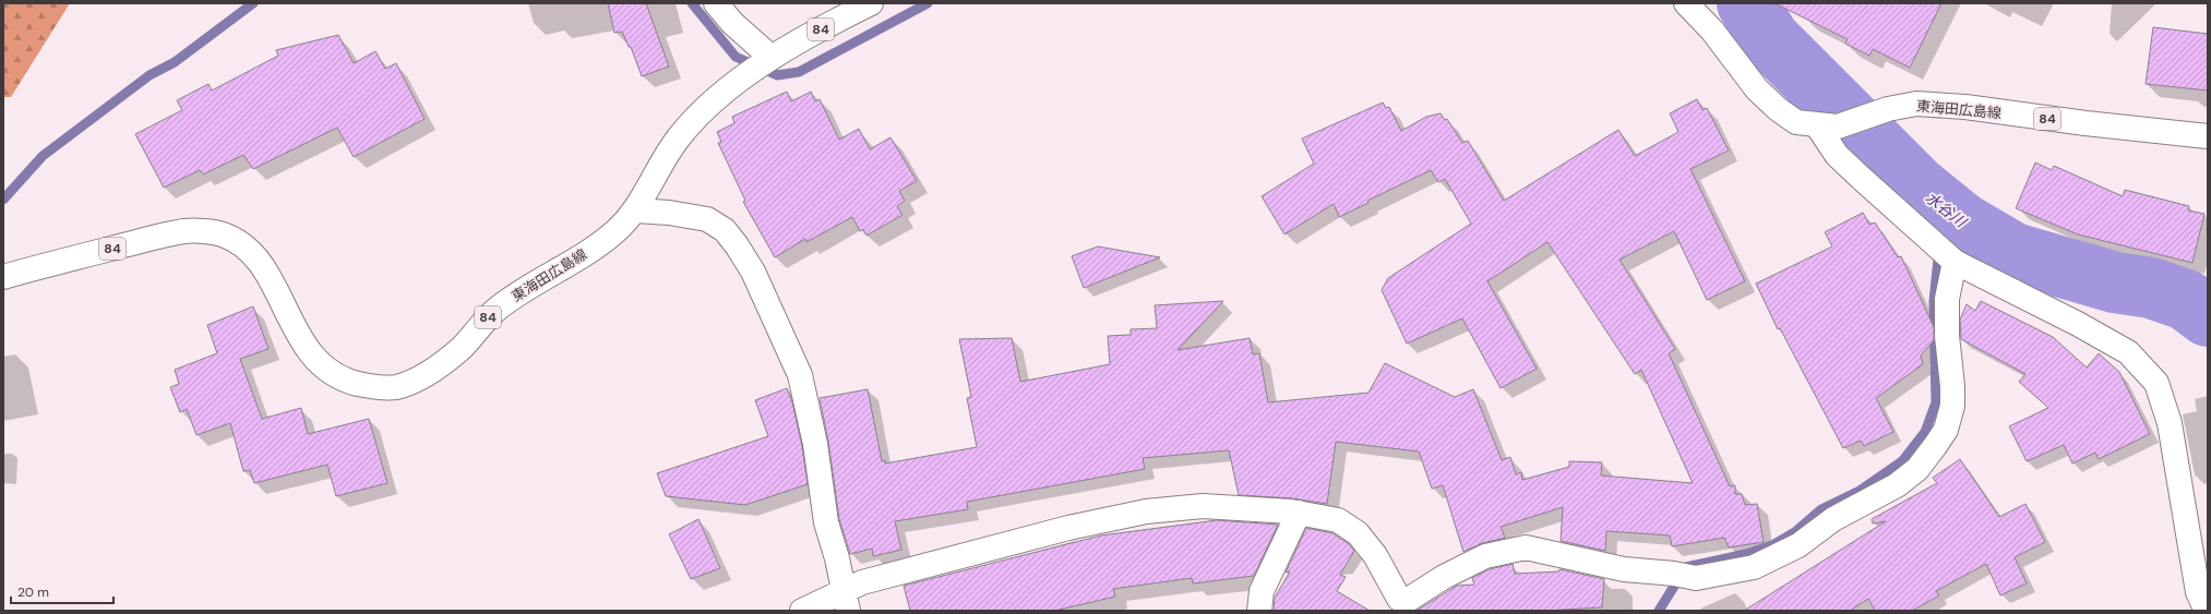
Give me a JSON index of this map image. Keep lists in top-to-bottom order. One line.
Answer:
{"streets":{"street":["84","東海田広島線"]},"water":["水谷川"],"scale_bar":"20 m"}
